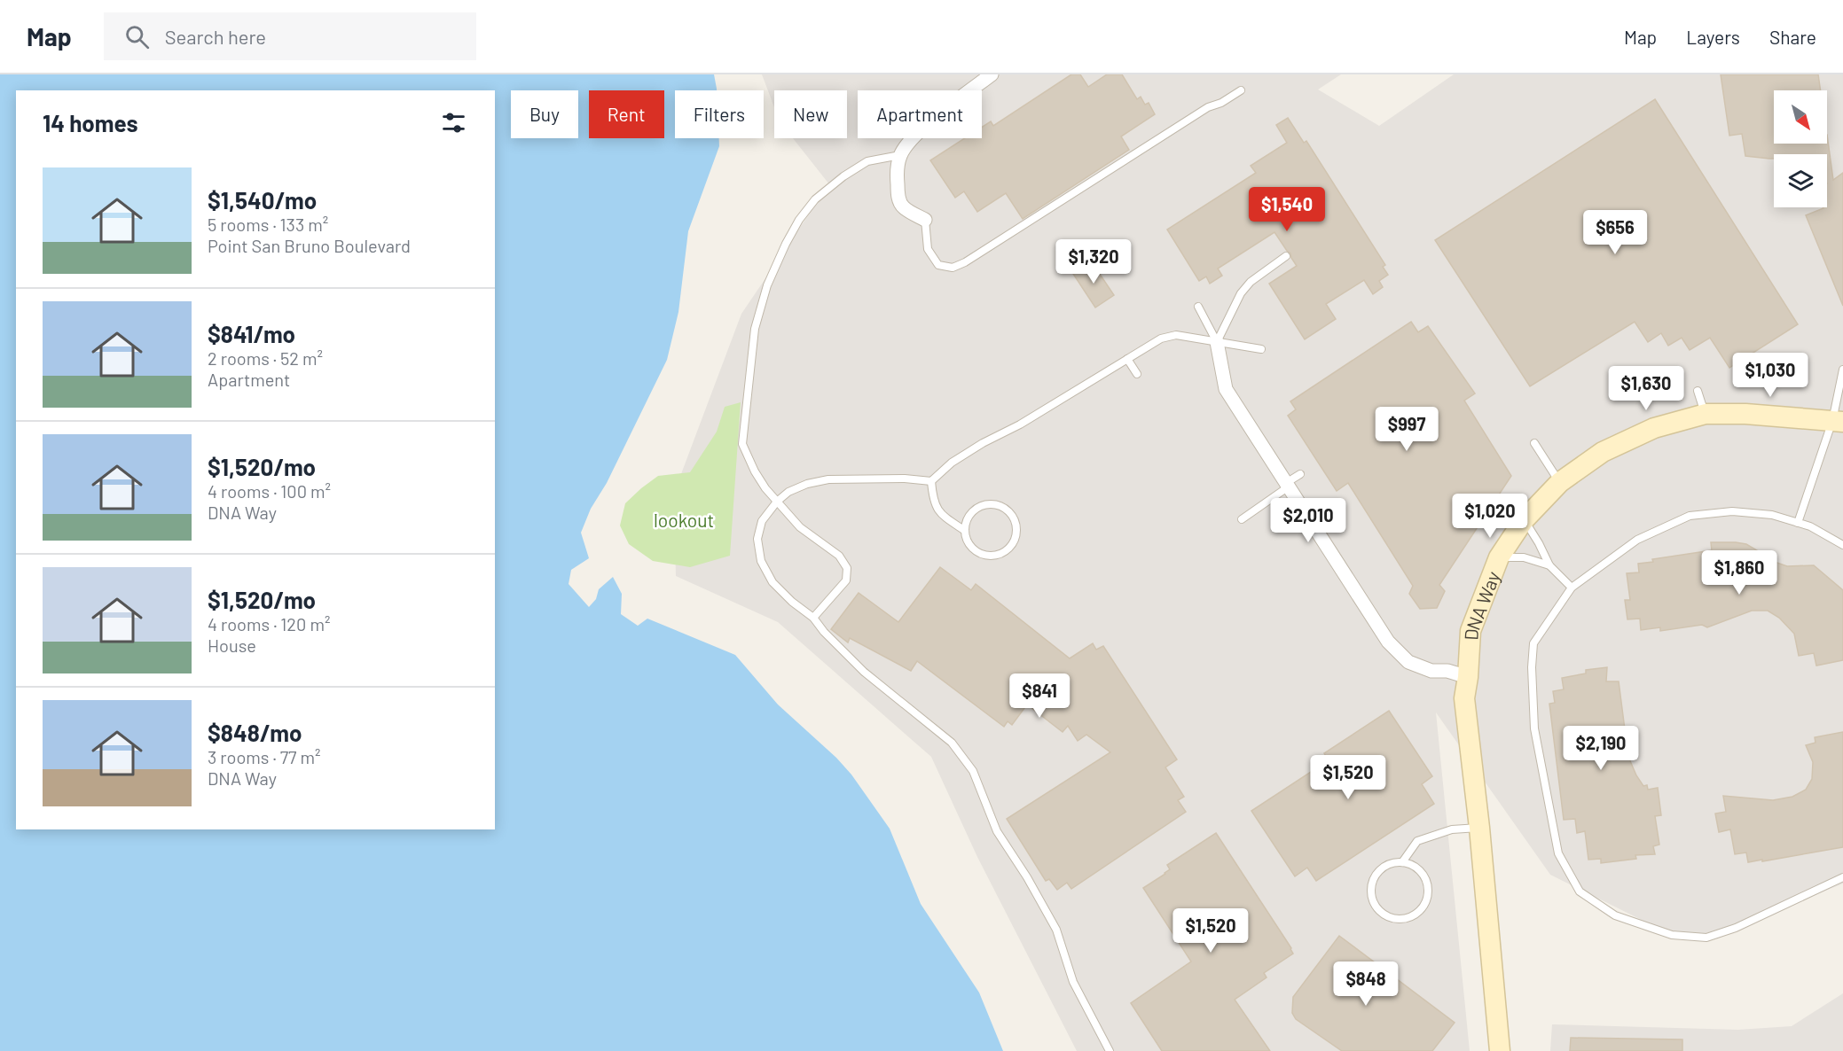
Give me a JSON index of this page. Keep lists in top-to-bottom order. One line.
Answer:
{"streets":{"main road":["DNA Way"]},"parks":["lookout"],"north":"bottom right","page":{"header":"Map","search":"Search here","nav":["Map","Layers","Share"],"chip":["Buy","Rent","Filters","New","Apartment"],"heading":"14 homes","list":[{"name":"$1,540/mo","note":"5 rooms · 133 m² · Point San Bruno Boulevard"},{"name":"$841/mo","note":"2 rooms · 52 m² · Apartment"},{"name":"$1,520/mo","note":"4 rooms · 100 m² · DNA Way"},{"name":"$1,520/mo","note":"4 rooms · 120 m² · House"},{"name":"$848/mo","note":"3 rooms · 77 m² · DNA Way"}],"price":["$1,540","$656","$1,320","$1,030","$1,630","$997","$1,020","$2,010","$1,860","$841","$2,190","$1,520","$1,520","$848"]}}
